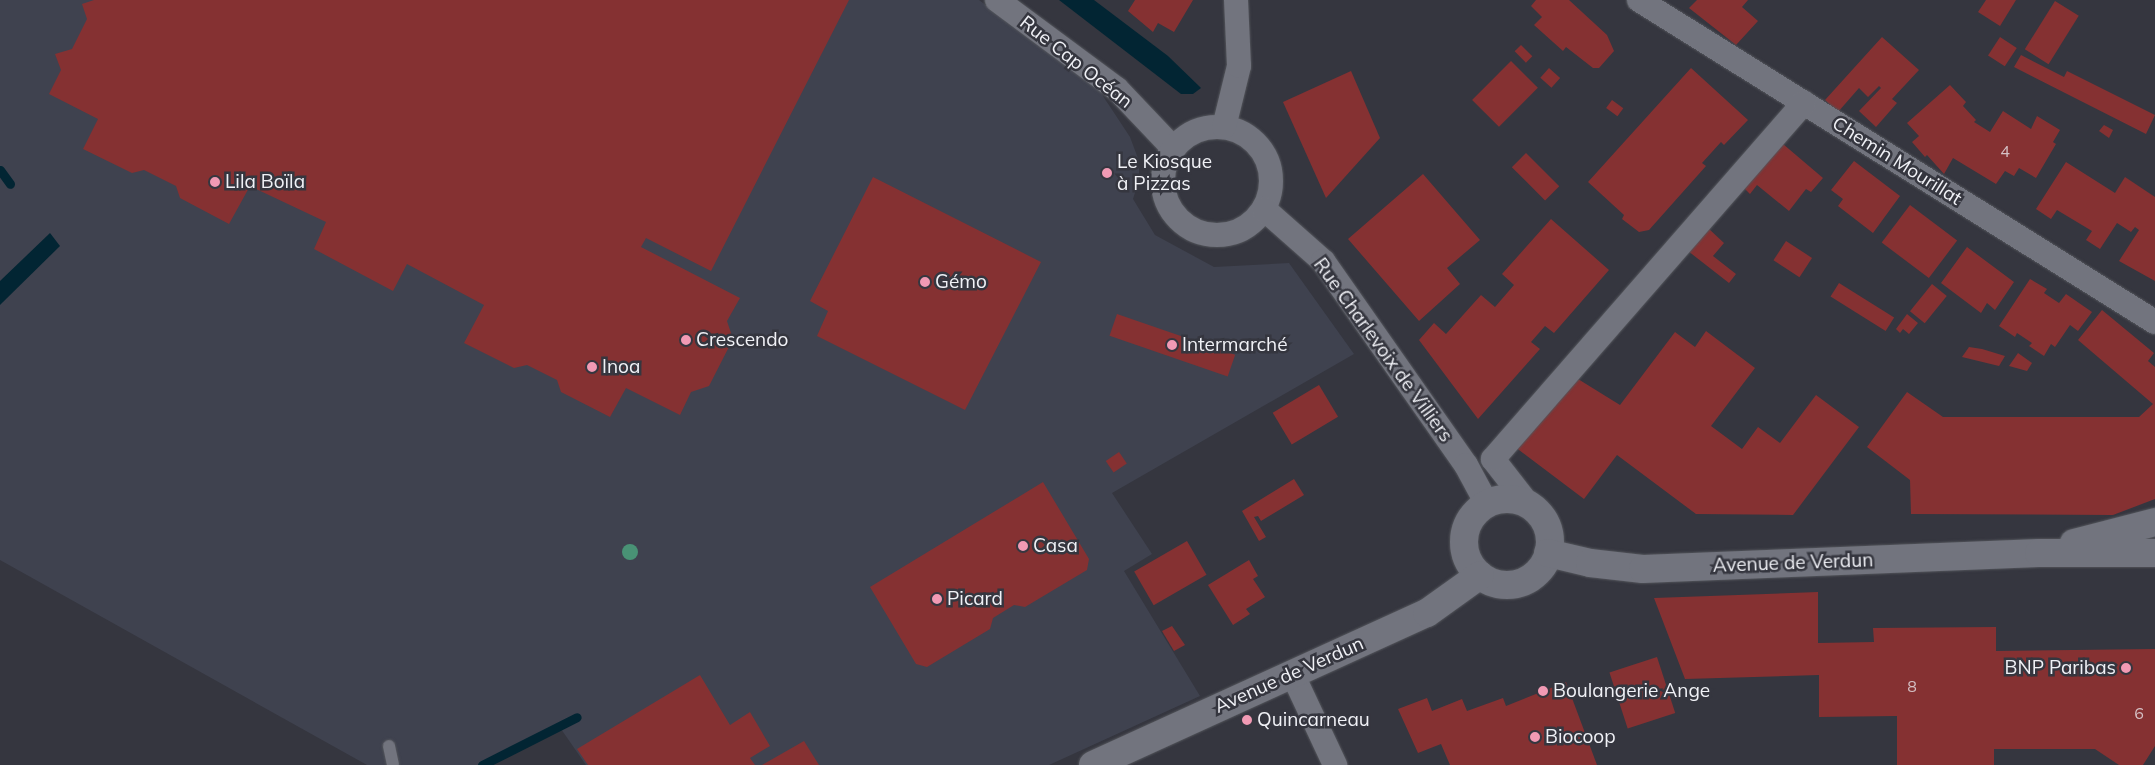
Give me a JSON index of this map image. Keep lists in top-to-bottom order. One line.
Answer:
{"streets":{"street":["Rue Cap Océan","Chemin Mourillat","Rue Charlevoix de Villiers","Avenue de Verdun"]},"crossings":[["Rue Cap Océan","Rue Charlevoix de Villiers"],["Rue Charlevoix de Villiers","Avenue de Verdun"]],"places":["Le Kiosque à Pizzas","Lila Boïla","Gémo","Crescendo","Intermarché","Inoa","Casa","Picard","BNP Paribas","Boulangerie Ange","Quincarneau","Biocoop"],"house_numbers":["4","8","6"]}
